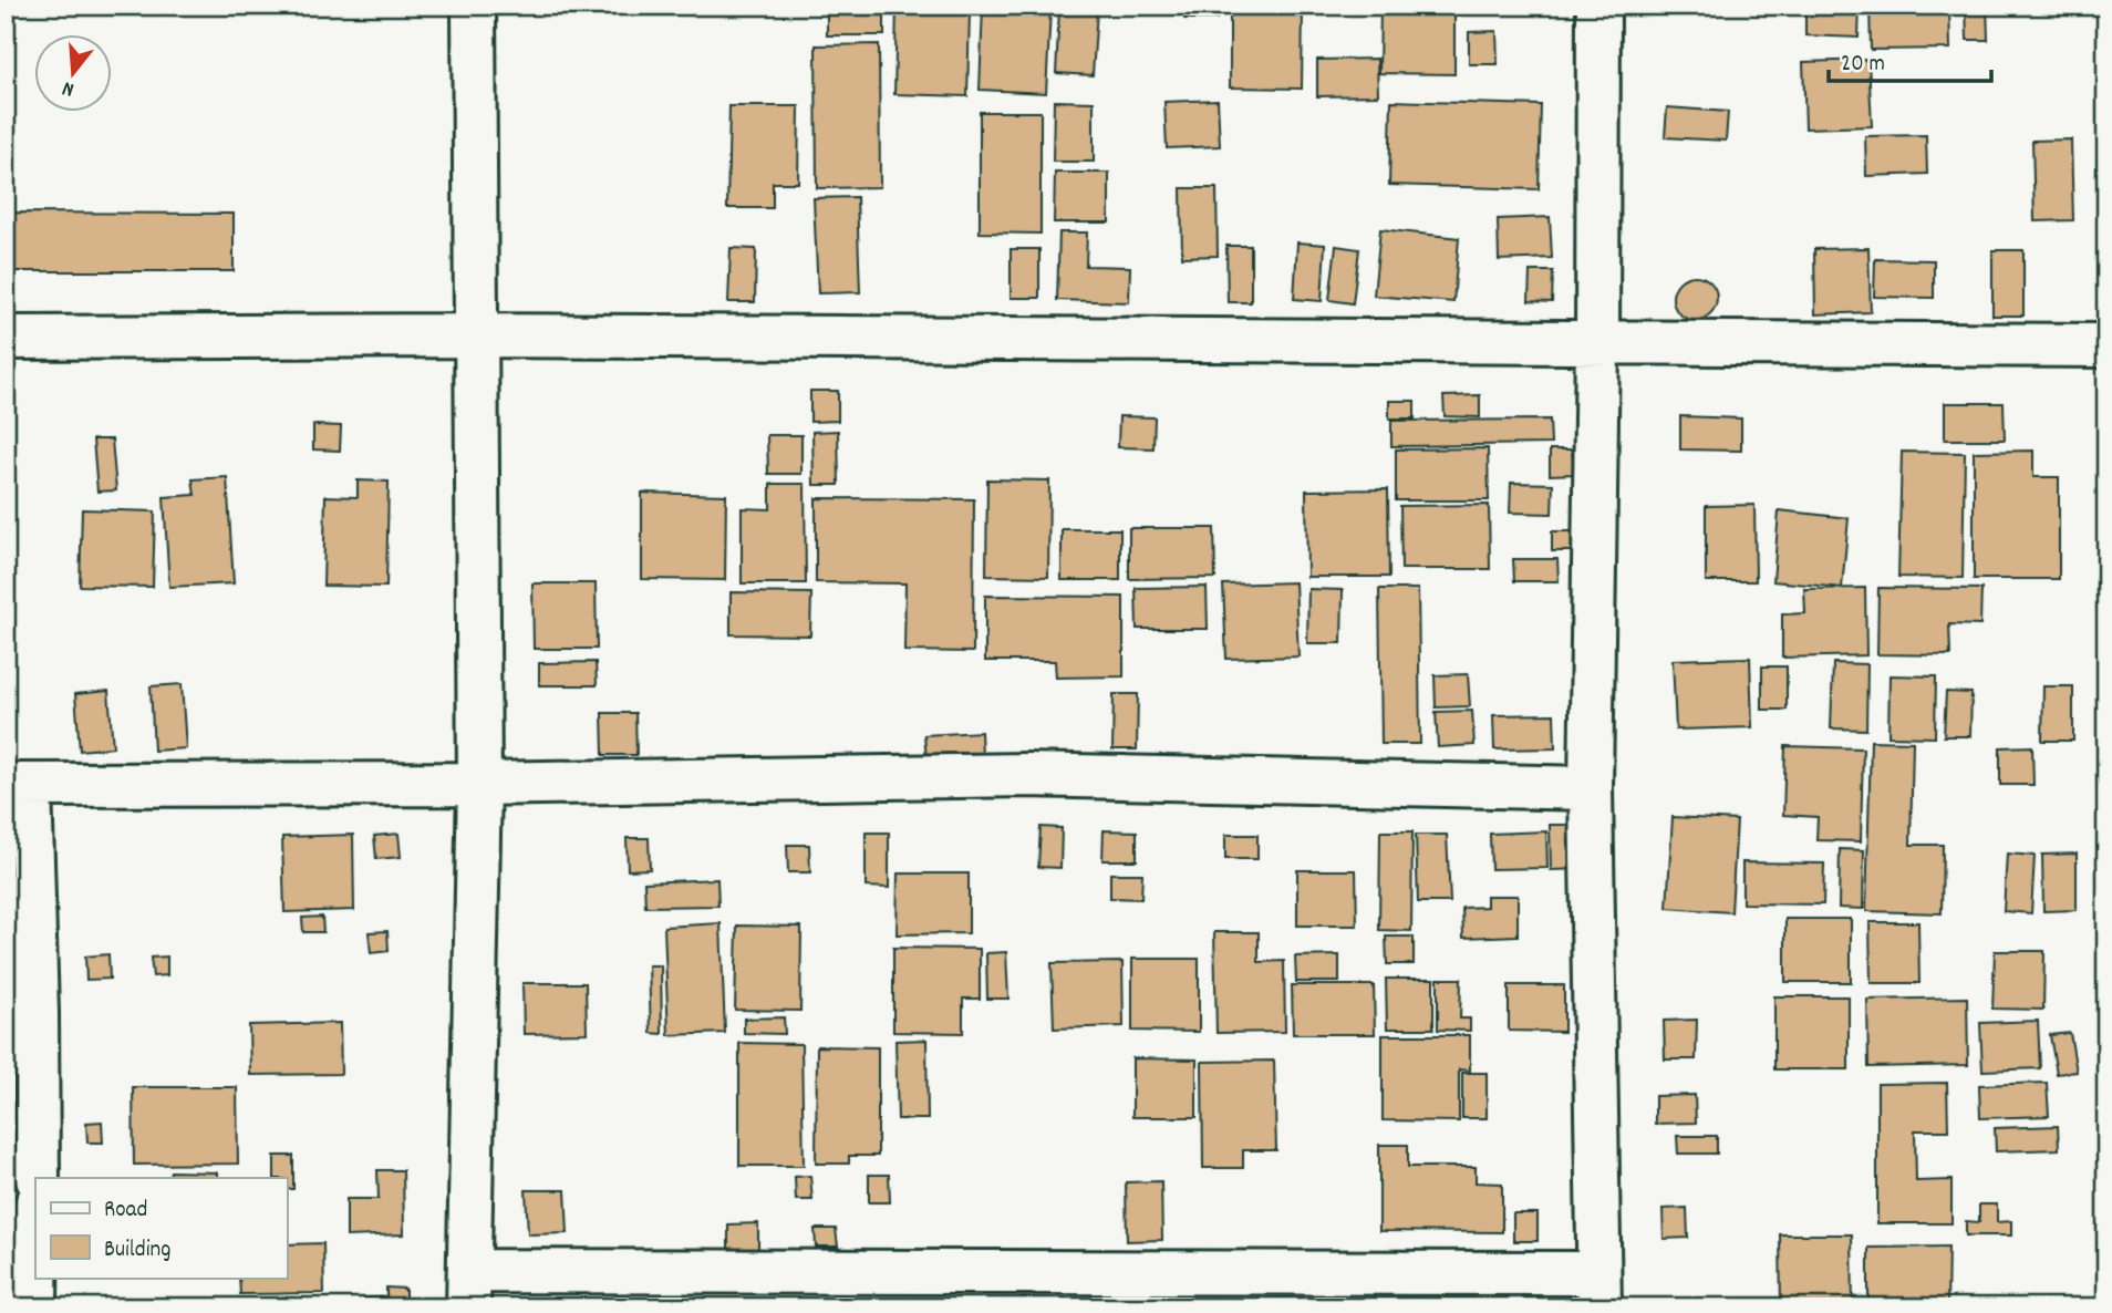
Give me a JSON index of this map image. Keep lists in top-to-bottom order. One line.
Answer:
{"legend":["Road","Building"],"scale_bar":"20 m","north":"bottom"}
